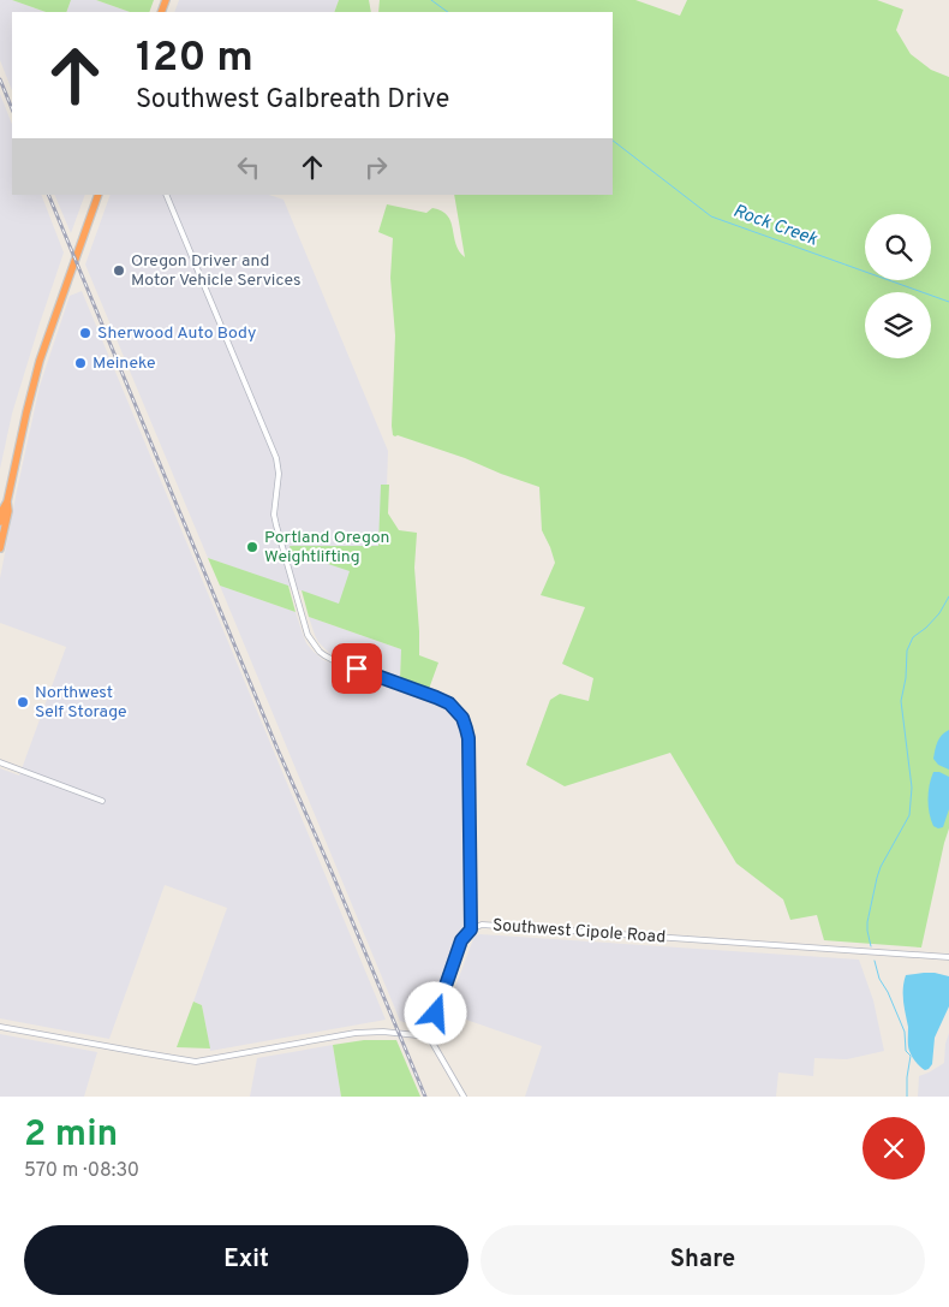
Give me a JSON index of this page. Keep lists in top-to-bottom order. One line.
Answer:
{"streets":{"street":["Southwest Cipole Road"]},"water":["Rock Creek"],"places":["Oregon Driver and Motor Vehicle Services","Sherwood Auto Body","Meineke","Portland Oregon Weightlifting","Northwest Self Storage"],"page":{"turn":["120 m","Southwest Galbreath Drive"],"heading":["2 min","570 m · 08:30"],"buttons":["Exit","Share"]}}
